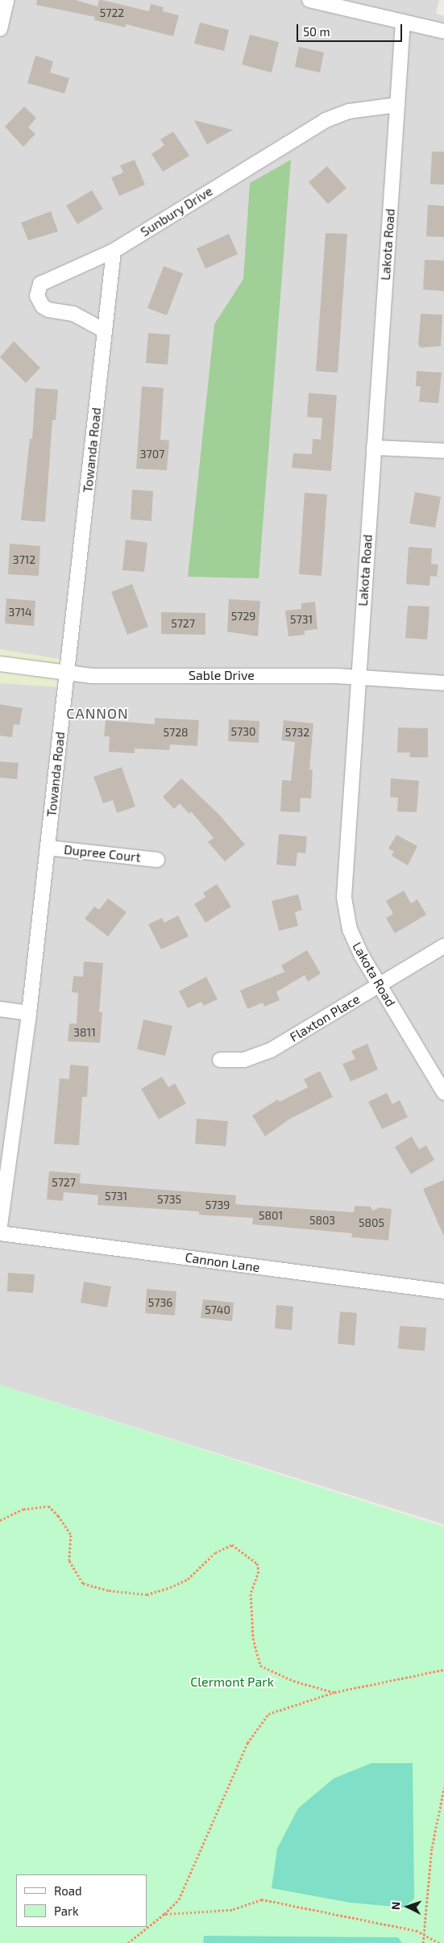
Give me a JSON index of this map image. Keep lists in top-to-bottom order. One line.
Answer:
{"streets":{"street":["Sunbury Drive","Lakota Road","Towanda Road","Sable Drive","Dupree Court","Flaxton Place","Cannon Lane"]},"crossings":[["Sunbury Drive","Lakota Road"],["Sunbury Drive","Towanda Road"],["Lakota Road","Sable Drive"],["Lakota Road","Flaxton Place"],["Towanda Road","Sable Drive"],["Towanda Road","Dupree Court"]],"districts":["CANNON"],"parks":["Clermont Park"],"house_numbers":["5722","3707","3712","3714","5729","5731","5727","5730","5728","5732","3811","5727","5731","5735","5739","5801","5803","5805","5736","5740"],"legend":["Road","Park"],"scale_bar":"50 m","north":"left"}
